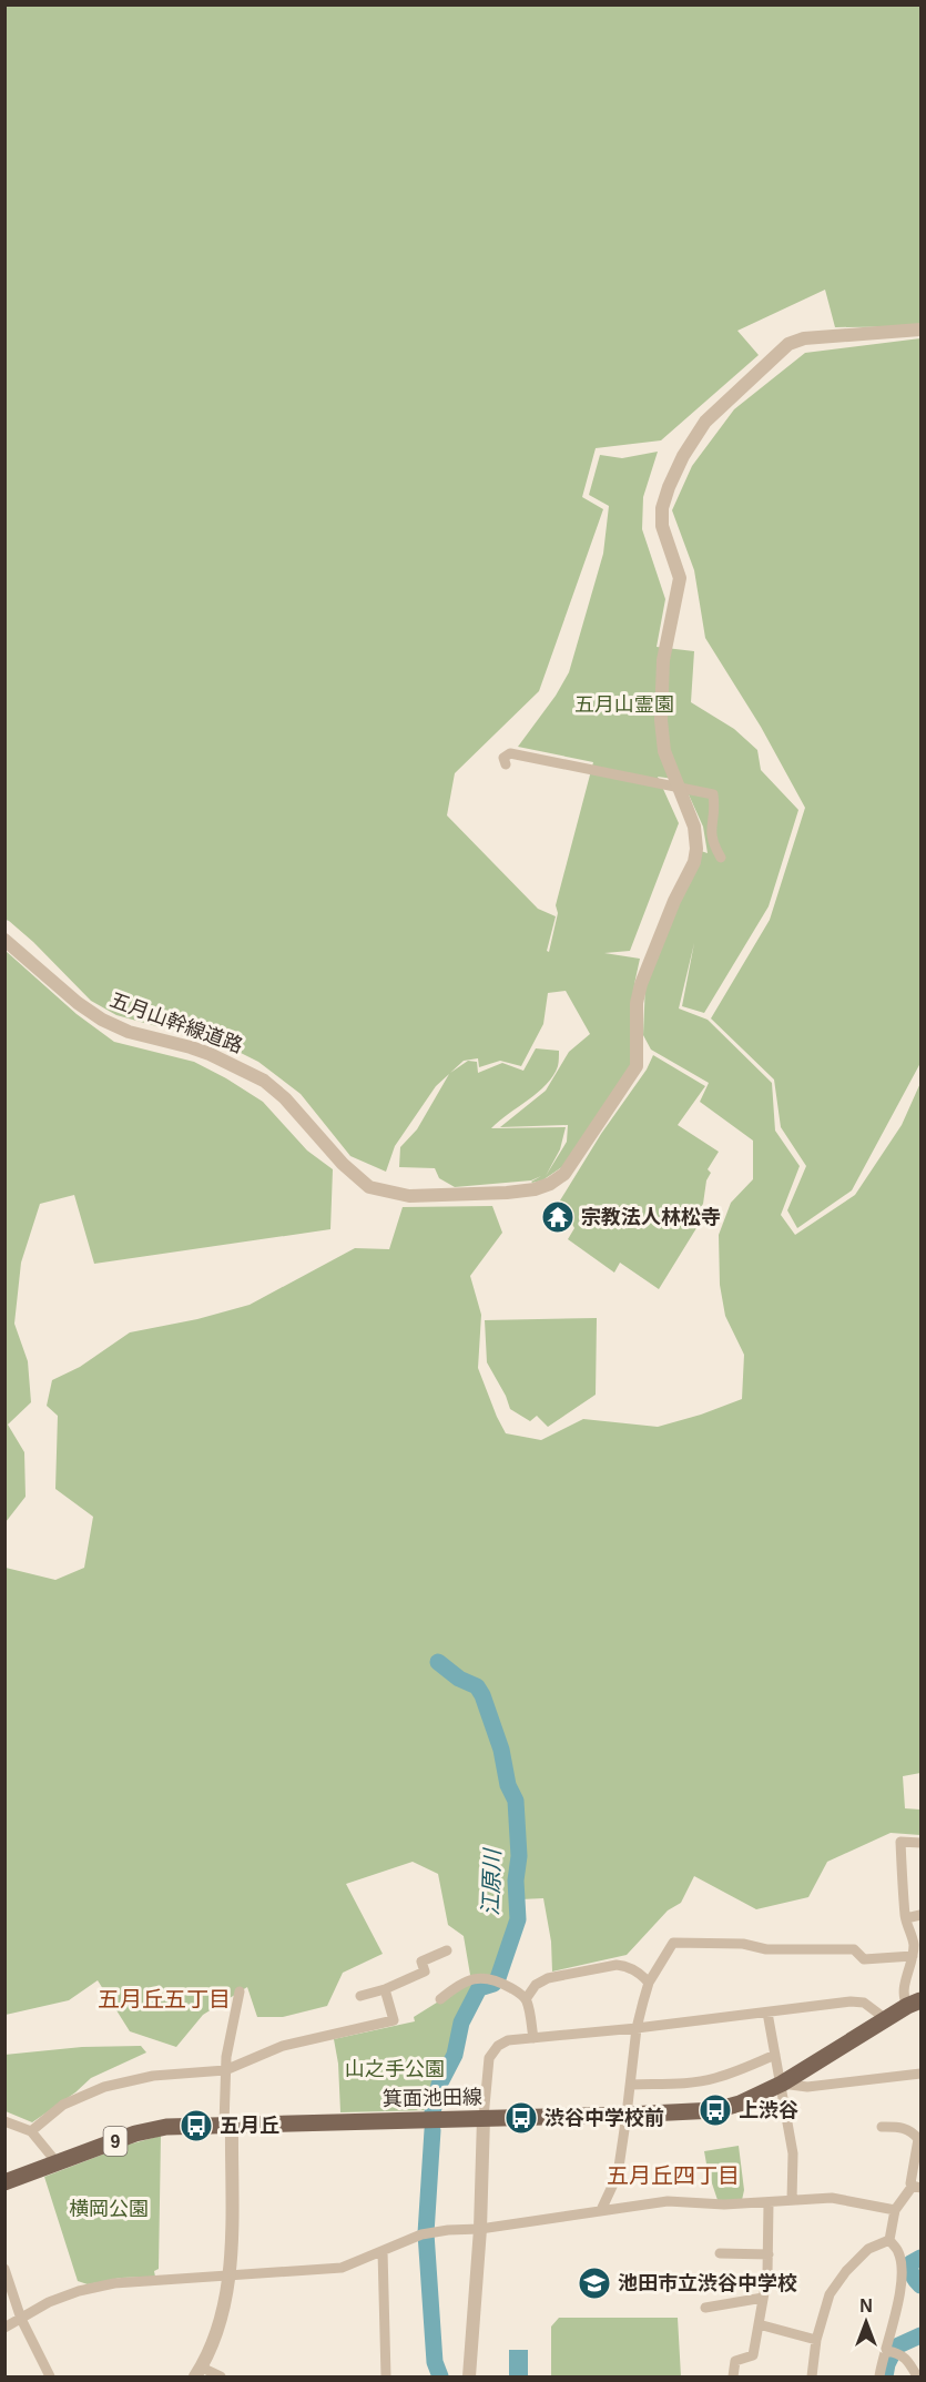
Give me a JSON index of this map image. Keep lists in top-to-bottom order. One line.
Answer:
{"streets":{"main road":["箕面池田線","9"],"street":["五月山幹線道路"]},"districts":["五月丘五丁目","五月丘四丁目"],"water":["江原川"],"parks":["五月山霊園","山之手公園","横岡公園"],"places":{"temple":["宗教法人林松寺"],"bus stop":["上渋谷","渋谷中学校前","五月丘"],"school or university":["池田市立渋谷中学校"]},"north":"top"}
